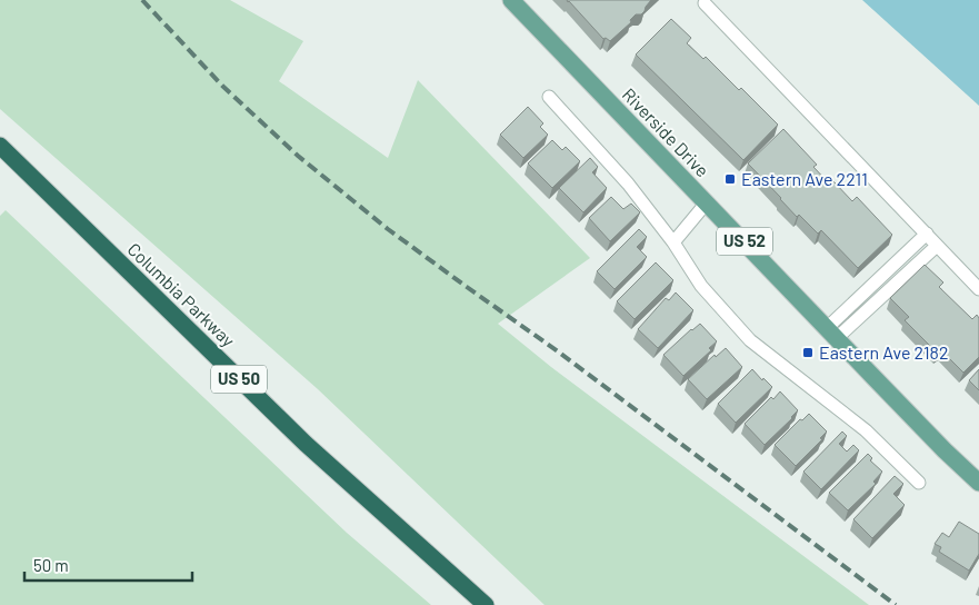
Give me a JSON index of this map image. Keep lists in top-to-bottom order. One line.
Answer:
{"streets":{"highway":["Columbia Parkway","US 50"],"main road":["Riverside Drive","US 52"]},"places":{"transit":["Eastern Ave 2211","Eastern Ave 2182"]},"scale_bar":"50 m"}
